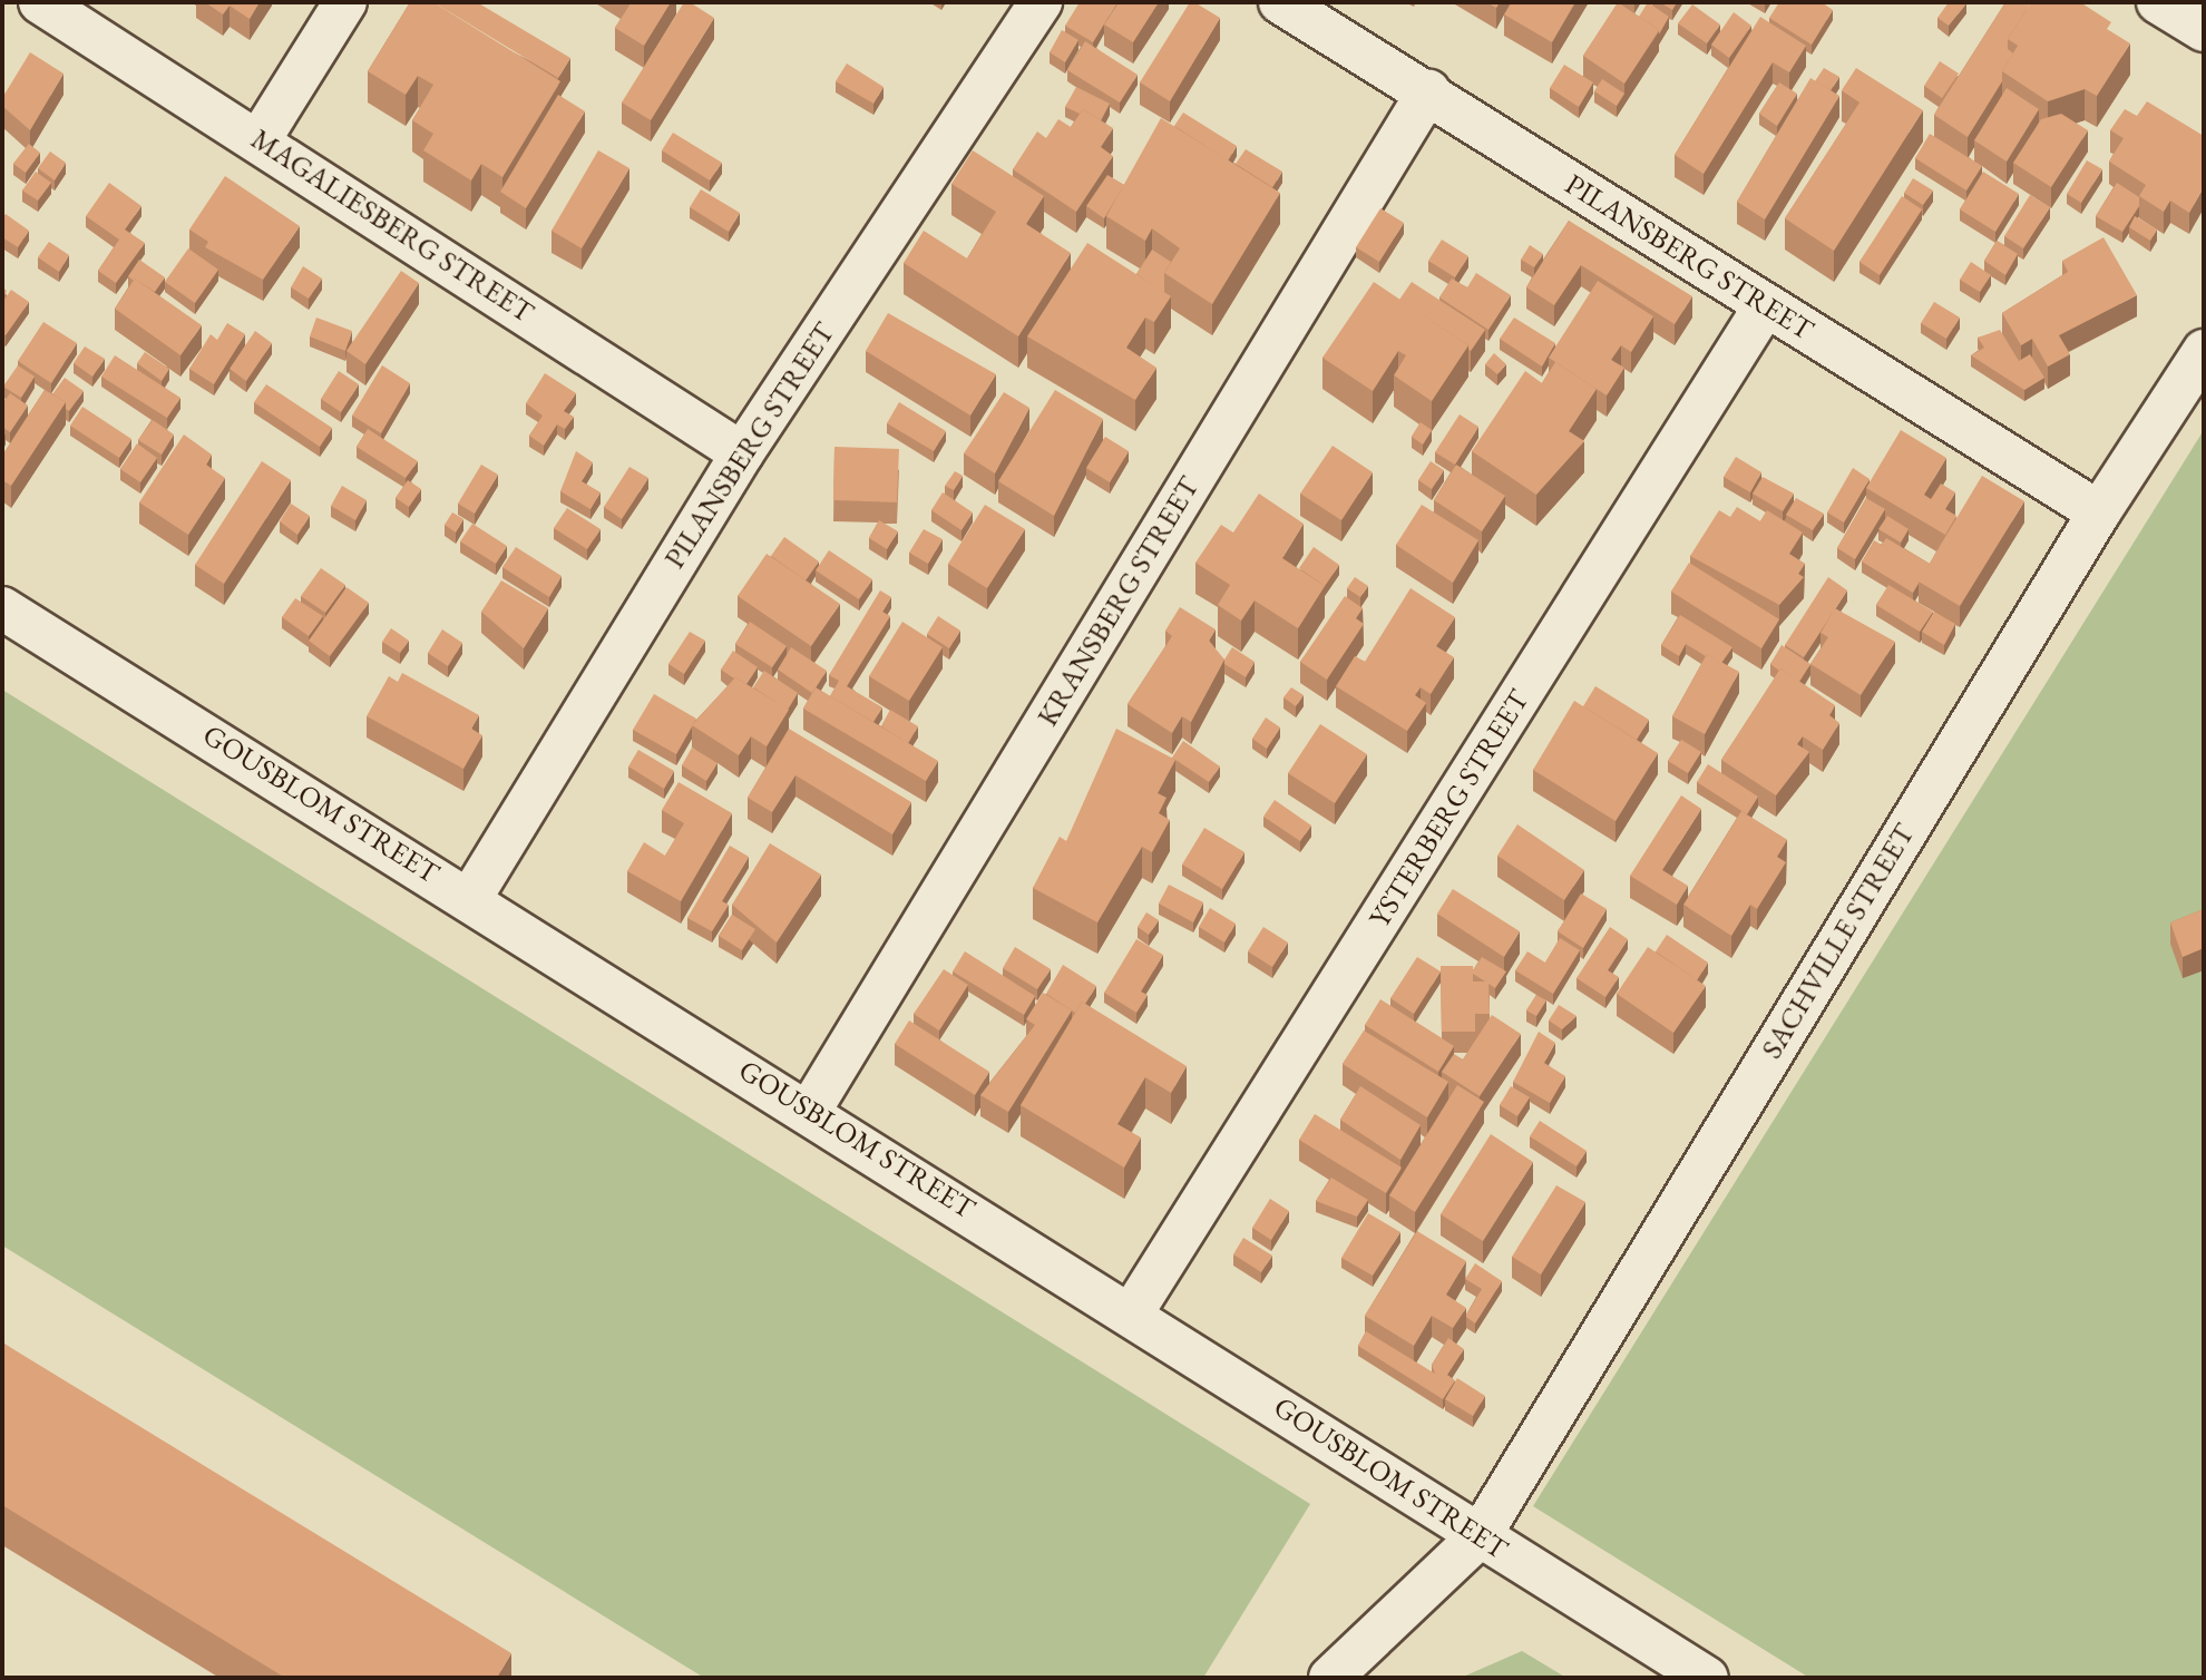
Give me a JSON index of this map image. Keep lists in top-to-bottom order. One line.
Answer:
{"streets":{"street":["MAGALIESBERG STREET","PILANSBERG STREET","KRANSBERG STREET","GOUSBLOM STREET","YSTERBERG STREET","SACHVILLE STREET"]},"crossings":[["MAGALIESBERG STREET","PILANSBERG STREET"],["PILANSBERG STREET","KRANSBERG STREET"],["PILANSBERG STREET","GOUSBLOM STREET"],["PILANSBERG STREET","YSTERBERG STREET"],["PILANSBERG STREET","SACHVILLE STREET"],["KRANSBERG STREET","GOUSBLOM STREET"],["GOUSBLOM STREET","YSTERBERG STREET"],["GOUSBLOM STREET","SACHVILLE STREET"]]}
